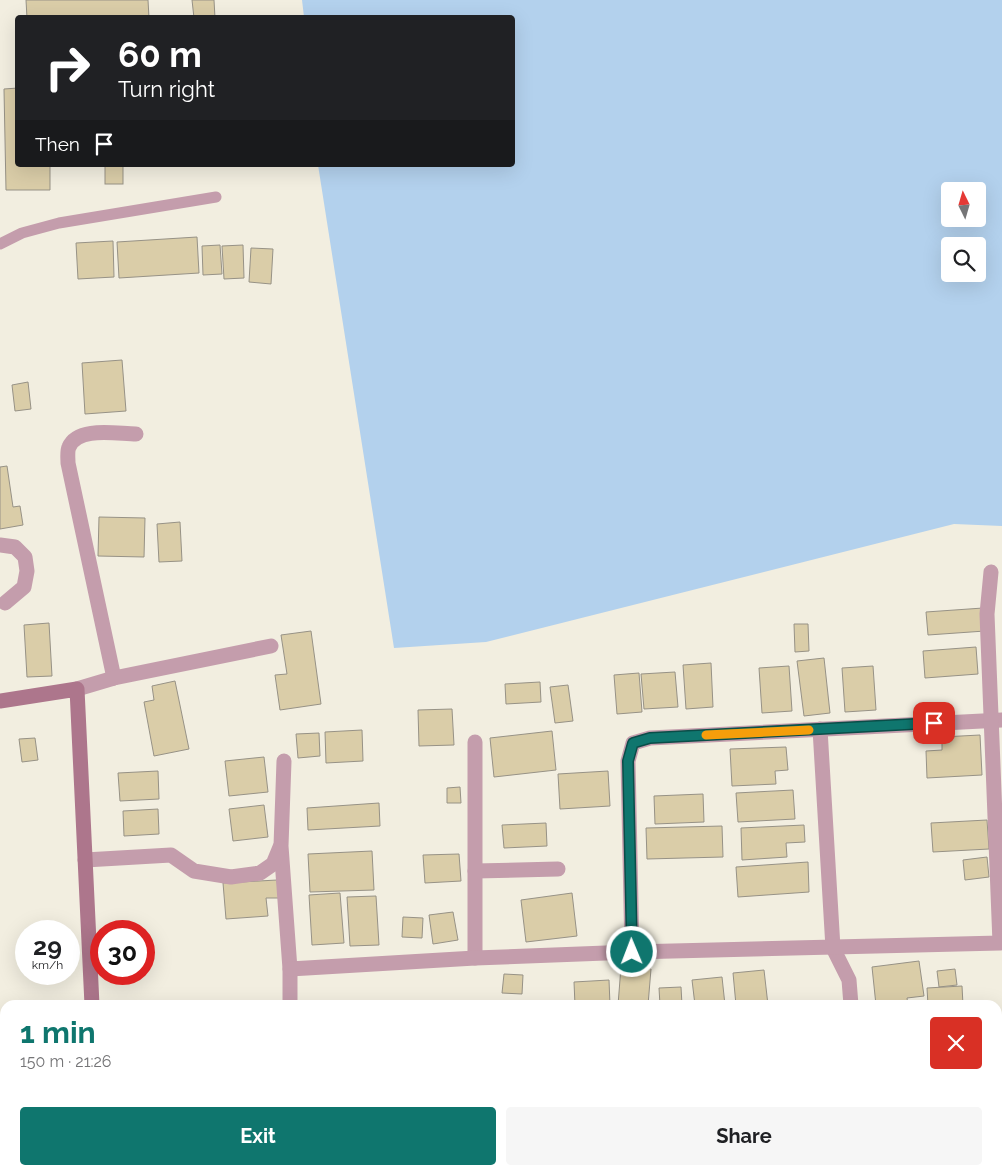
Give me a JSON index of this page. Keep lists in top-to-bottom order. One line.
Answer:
{"north":"top","page":{"turn":["60 m","Turn right"],"then":"Then","speed":"29 km/h","limit":"30","heading":["1 min","150 m · 21:26"],"buttons":["Exit","Share"]}}
